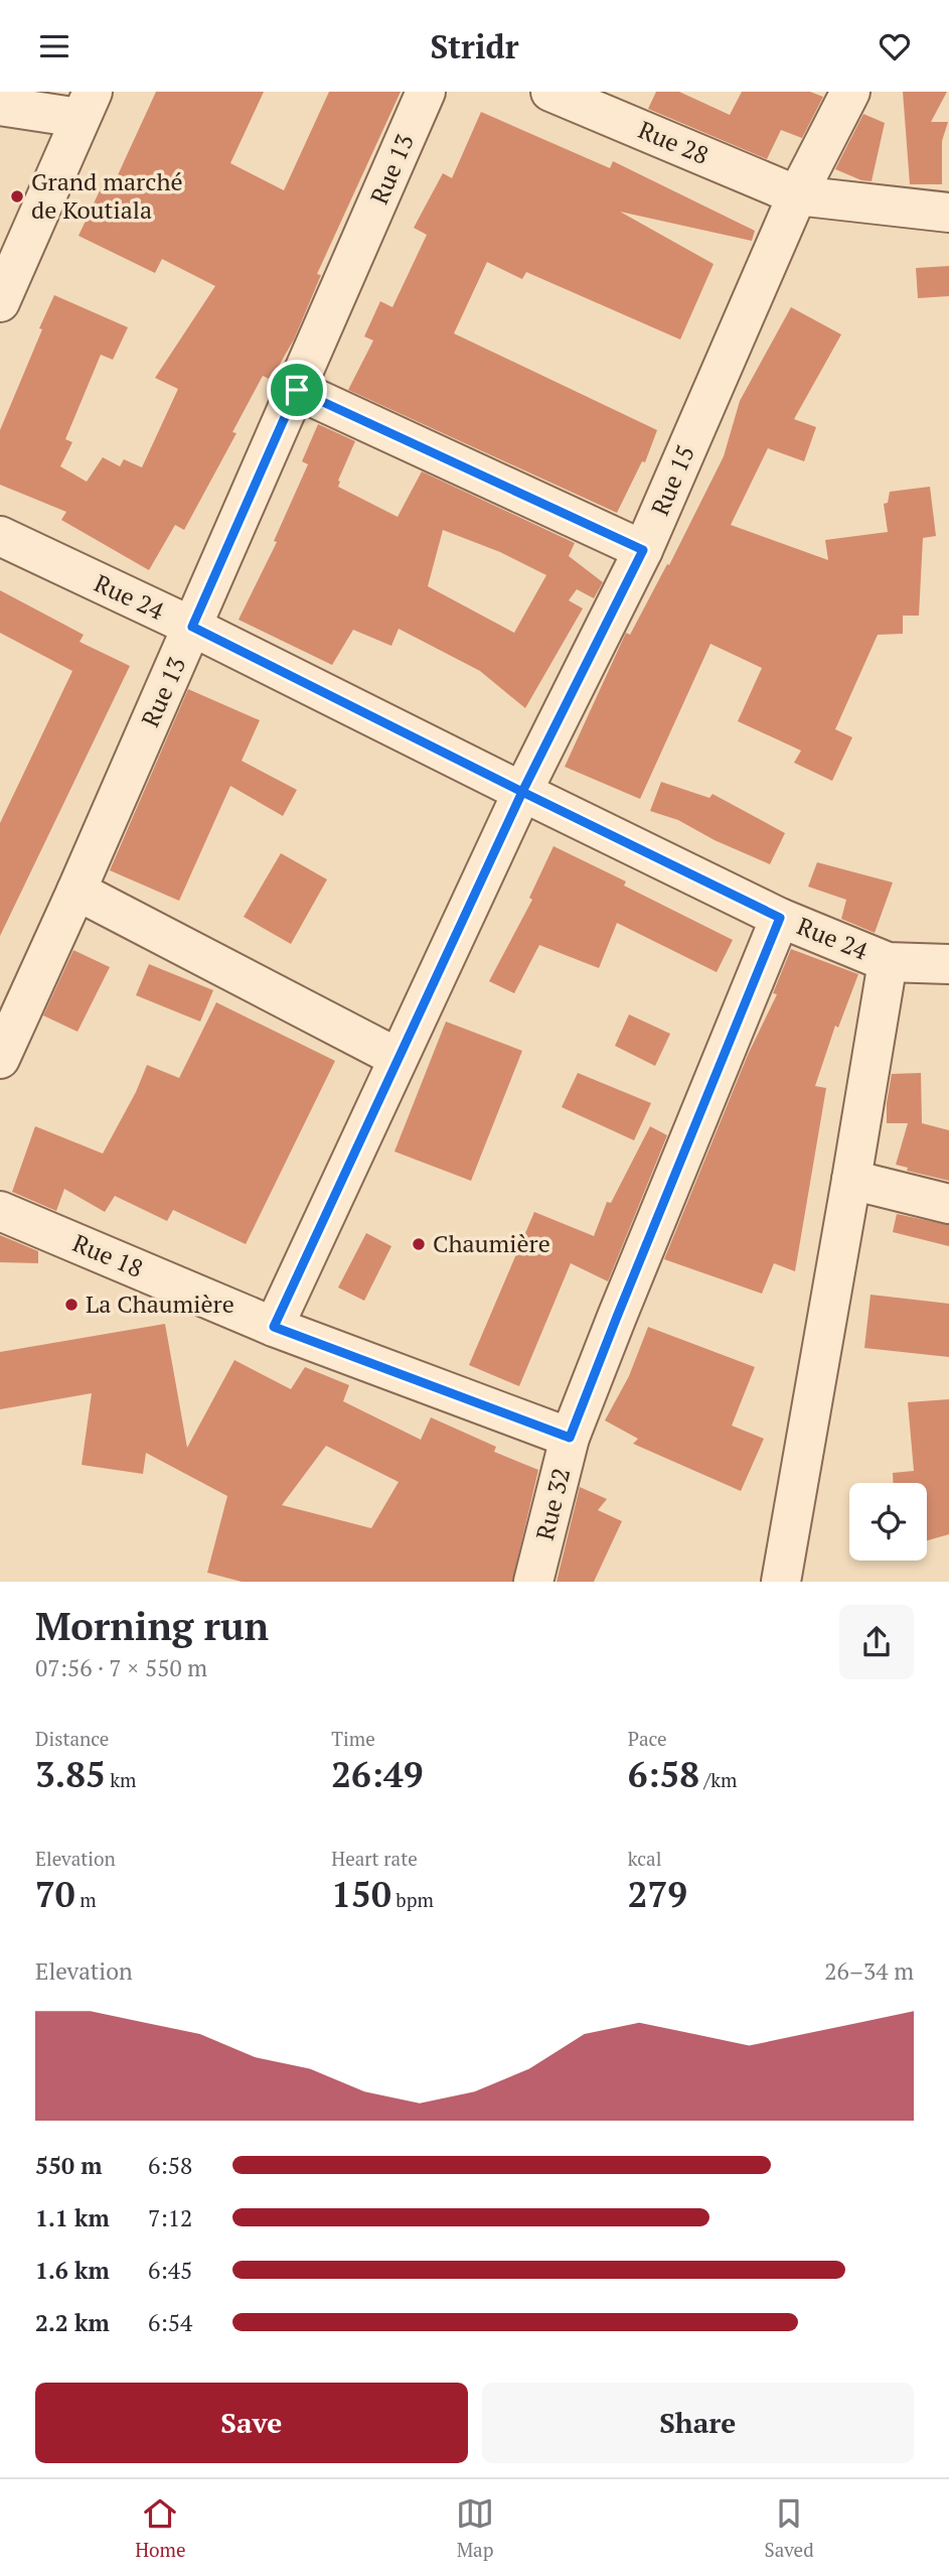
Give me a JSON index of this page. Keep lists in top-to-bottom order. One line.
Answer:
{"streets":{"street":["Rue 28","Rue 13","Rue 15","Rue 24","Rue 18","Rue 32"]},"crossings":[["Rue 28","Rue 15"],["Rue 13","Rue 24"],["Rue 15","Rue 24"],["Rue 15","Rue 18"],["Rue 24","Rue 32"],["Rue 18","Rue 32"]],"places":["Grand marché de Koutiala","Chaumière","La Chaumière"],"page":{"header":"Stridr","heading":["Morning run","07:56 · 7 × 550 m"],"stats":[["Distance","3.85 km"],["Time","26:49"],["Pace","6:58 /km"],["Elevation","70 m"],["Heart rate","150 bpm"],["kcal","279"]],"chart":["Elevation","26–34 m"],"list":[{"name":"550 m","note":"6:58"},{"name":"1.1 km","note":"7:12"},{"name":"1.6 km","note":"6:45"},{"name":"2.2 km","note":"6:54"}],"buttons":["Save","Share"],"tabs":["Home","Map","Saved"]}}
